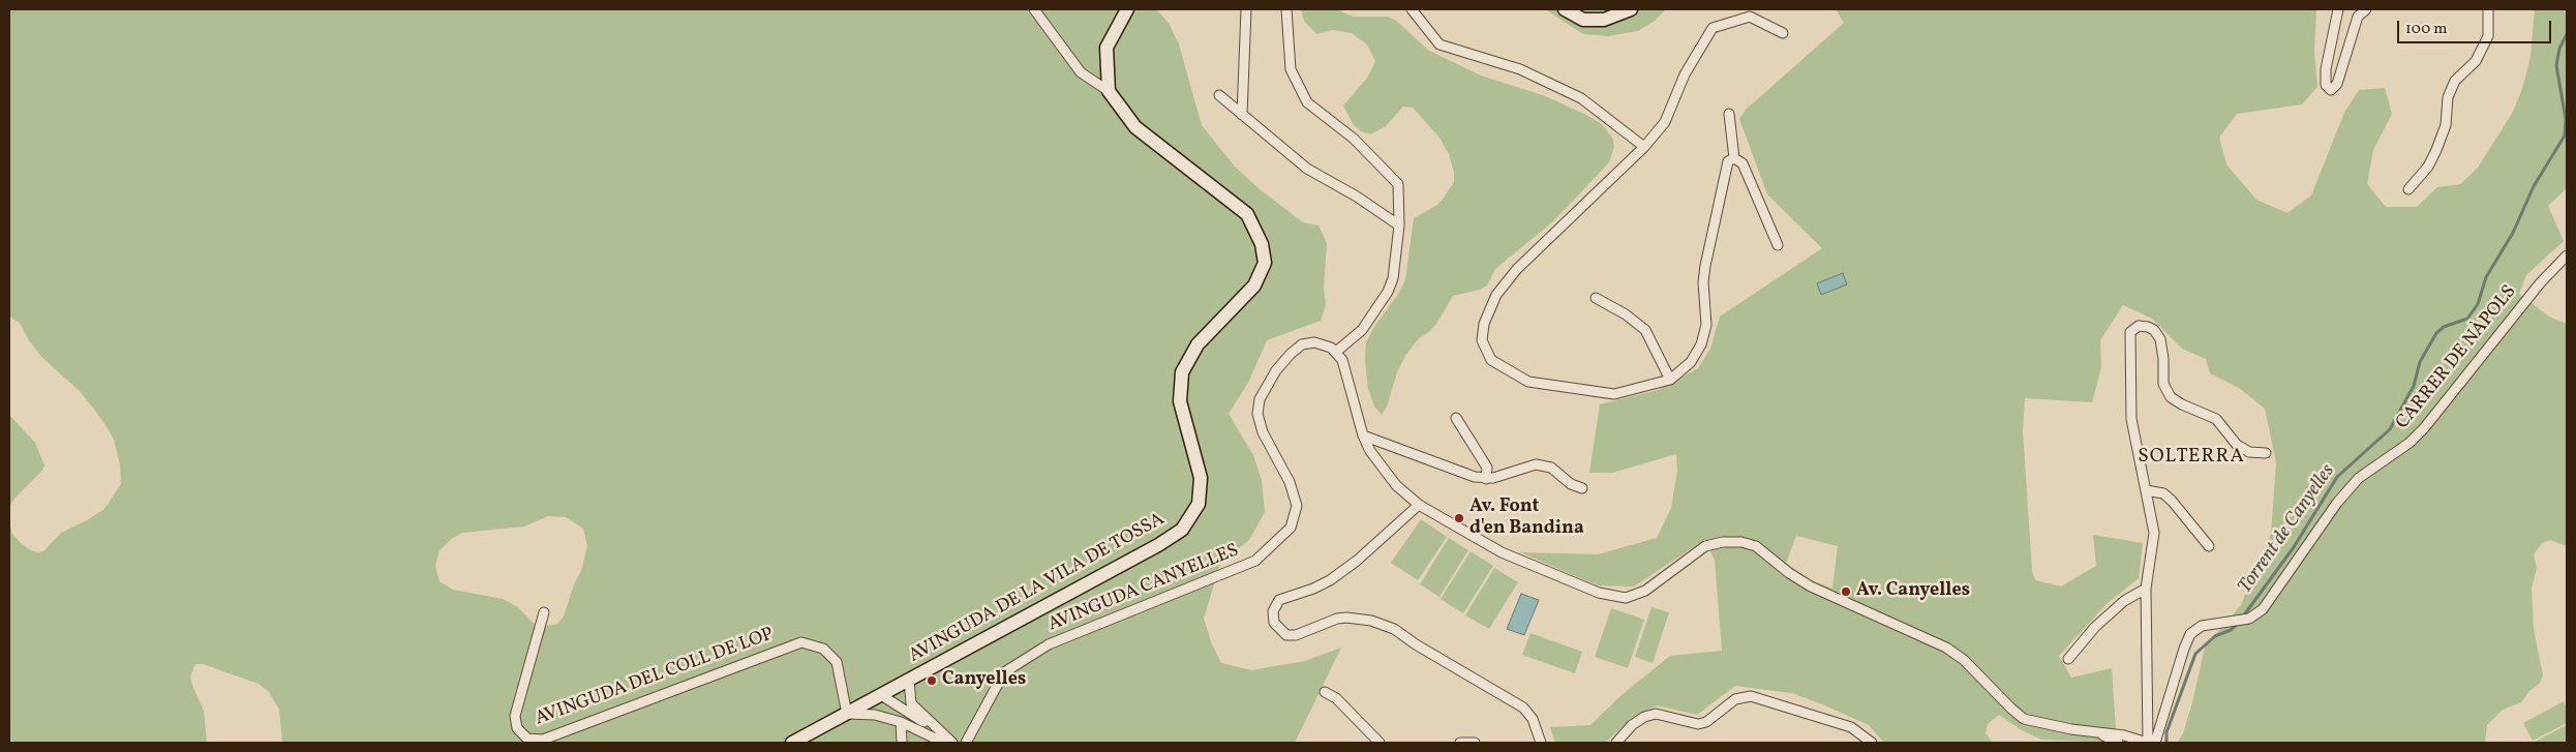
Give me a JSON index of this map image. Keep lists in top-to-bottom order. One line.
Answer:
{"streets":{"main road":["AVINGUDA DE LA VILA DE TOSSA"],"street":["CARRER DE NÀPOLS","AVINGUDA CANYELLES","AVINGUDA DEL COLL DE LOP"]},"crossings":[["AVINGUDA DE LA VILA DE TOSSA","AVINGUDA DEL COLL DE LOP"]],"districts":["SOLTERRA"],"water":["Torrent de Canyelles"],"places":["Av. Font d'en Bandina","Av. Canyelles","Canyelles"],"scale_bar":"100 m"}
